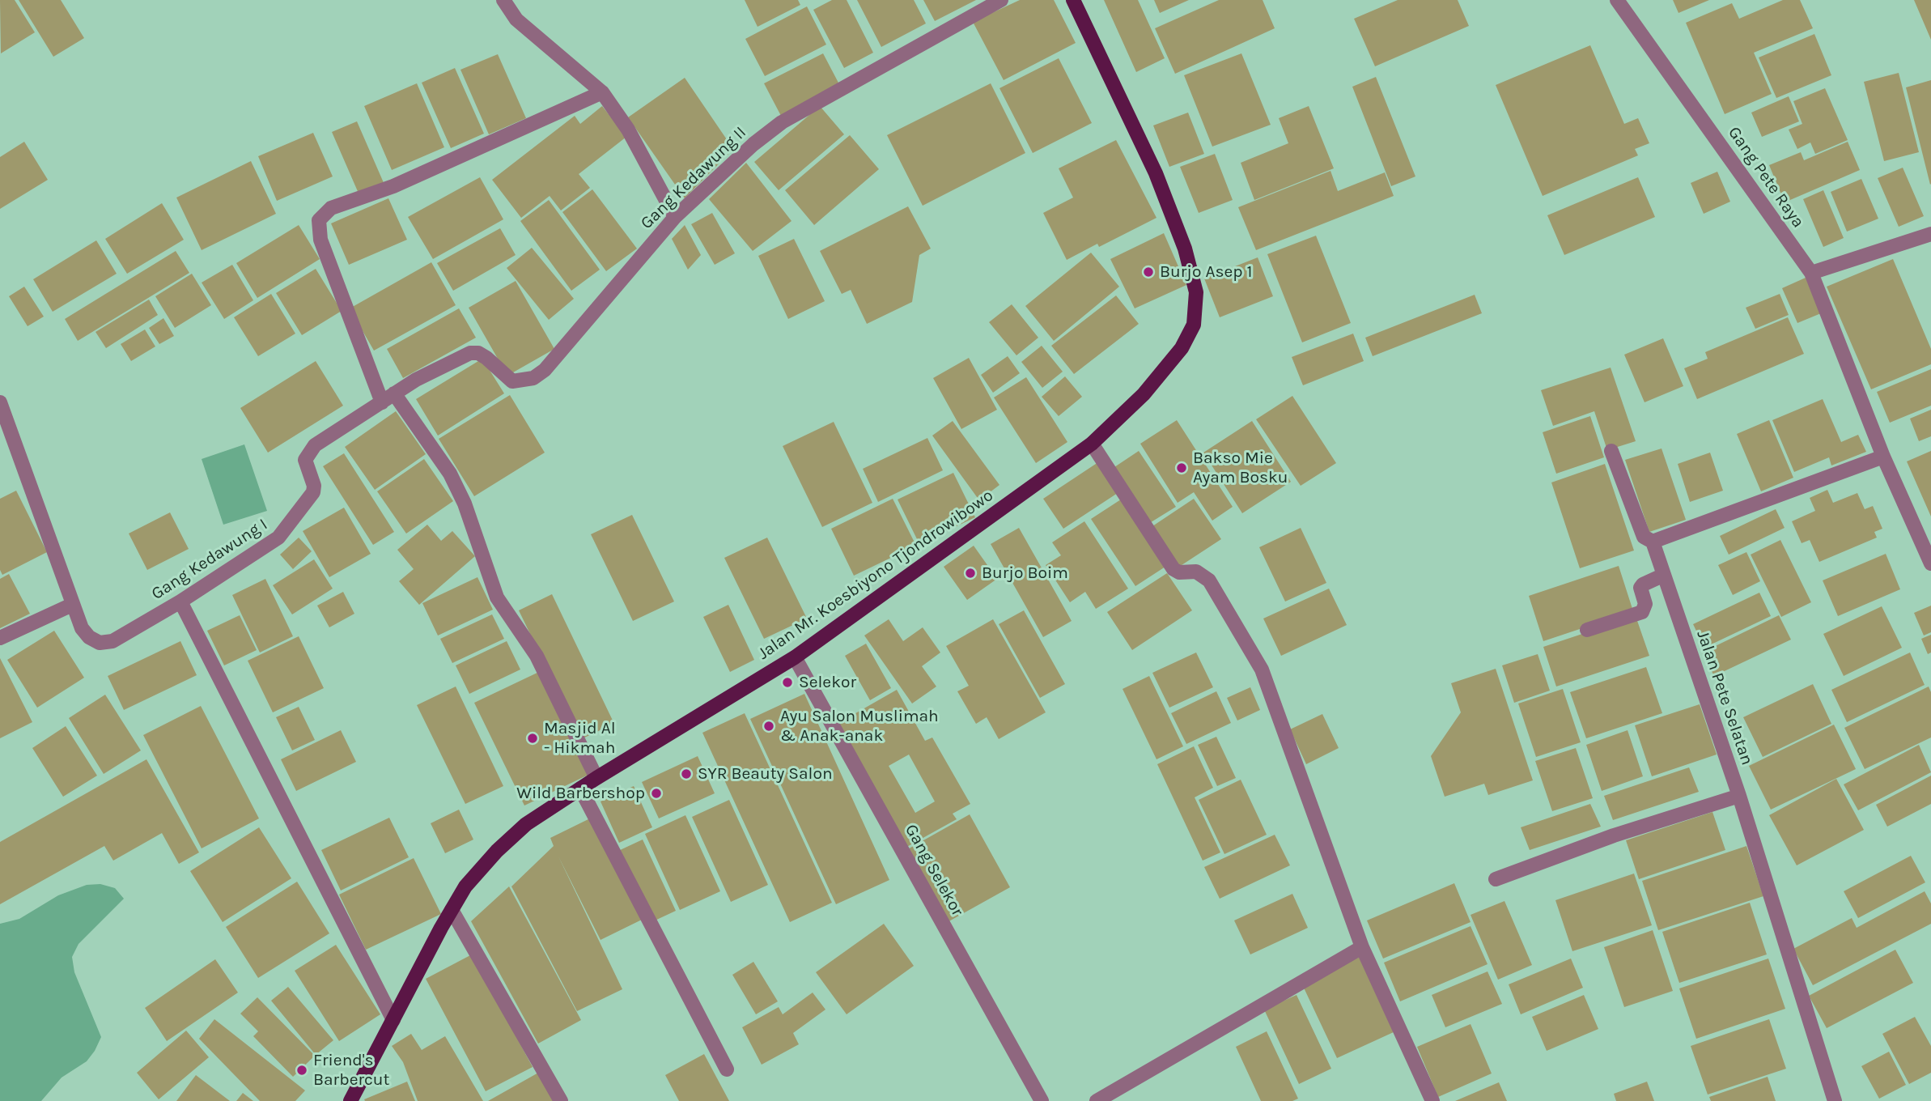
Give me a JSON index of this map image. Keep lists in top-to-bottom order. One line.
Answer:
{"streets":{"main road":["Jalan Mr. Koesbiyono Tjondrowibowo"],"street":["Gang Pete Raya","Gang Kedawung II","Gang Kedawung I","Jalan Pete Selatan","Gang Selekor"]},"crossings":[["Gang Kedawung II","Gang Kedawung I"],["Jalan Mr. Koesbiyono Tjondrowibowo","Gang Selekor"]],"places":["Burjo Asep 1","Bakso Mie Ayam Bosku","Burjo Boim","Selekor","Ayu Salon Muslimah & Anak-anak","Masjid Al - Hikmah","SYR Beauty Salon","Wild Barbershop","Friend's Barbercut"]}
